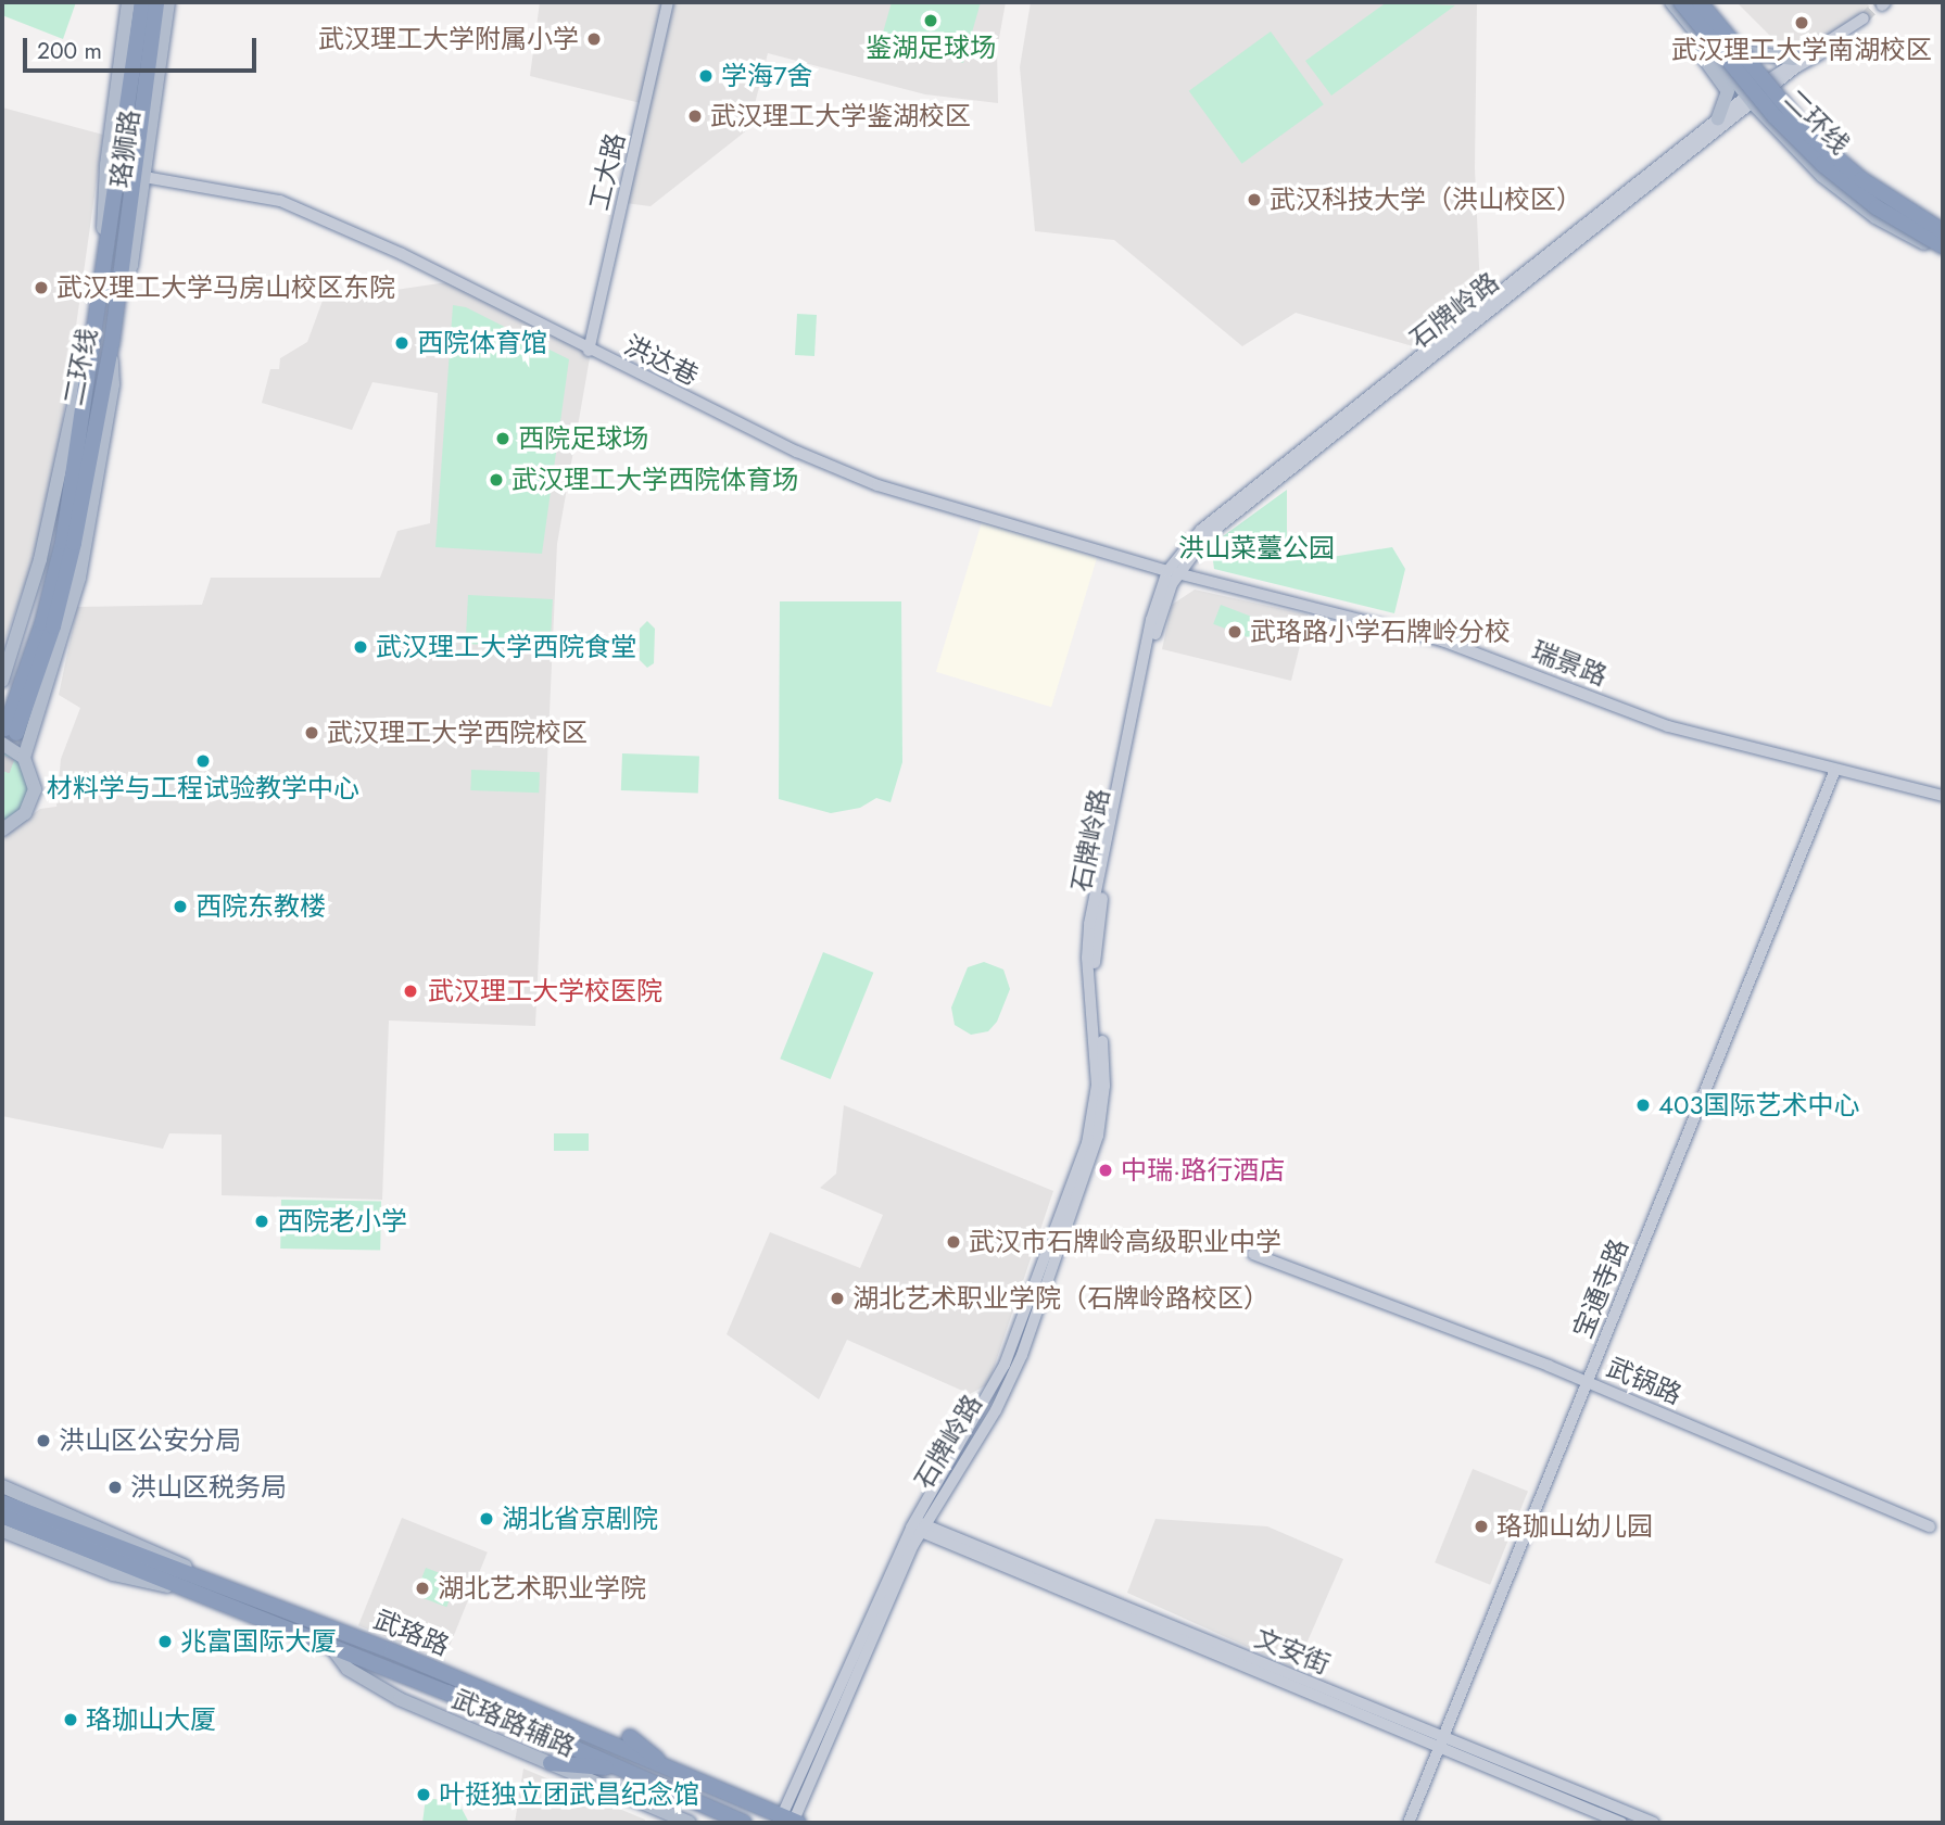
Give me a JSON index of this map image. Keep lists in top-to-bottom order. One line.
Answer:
{"streets":{"highway":["二环线","武珞路"],"main road":["珞狮路","武珞路辅路"],"street":["工大路","石牌岭路","洪达巷","瑞景路","宝通寺路","武锅路","文安街"]},"crossings":[["二环线","珞狮路"],["珞狮路","洪达巷"],["工大路","洪达巷"],["石牌岭路","洪达巷"],["石牌岭路","瑞景路"],["石牌岭路","武珞路"],["石牌岭路","文安街"],["洪达巷","瑞景路"],["瑞景路","宝通寺路"],["宝通寺路","武锅路"],["宝通寺路","文安街"],["武珞路","武珞路辅路"]],"parks":["洪山菜薹公园"],"places":["鉴湖足球场","武汉理工大学南湖校区","武汉理工大学附属小学","学海7舍","武汉理工大学鉴湖校区","武汉科技大学（洪山校区）","武汉理工大学马房山校区东院","西院体育馆","西院足球场","武汉理工大学西院体育场","武珞路小学石牌岭分校","武汉理工大学西院食堂","武汉理工大学西院校区","材料学与工程试验教学中心","西院东教楼","武汉理工大学校医院","403国际艺术中心","中瑞·路行酒店","西院老小学","武汉市石牌岭高级职业中学","湖北艺术职业学院（石牌岭路校区）","洪山区公安分局","洪山区税务局","湖北省京剧院","珞珈山幼儿园","湖北艺术职业学院","兆富国际大厦","珞珈山大厦","叶挺独立团武昌纪念馆"],"scale_bar":"200 m"}
